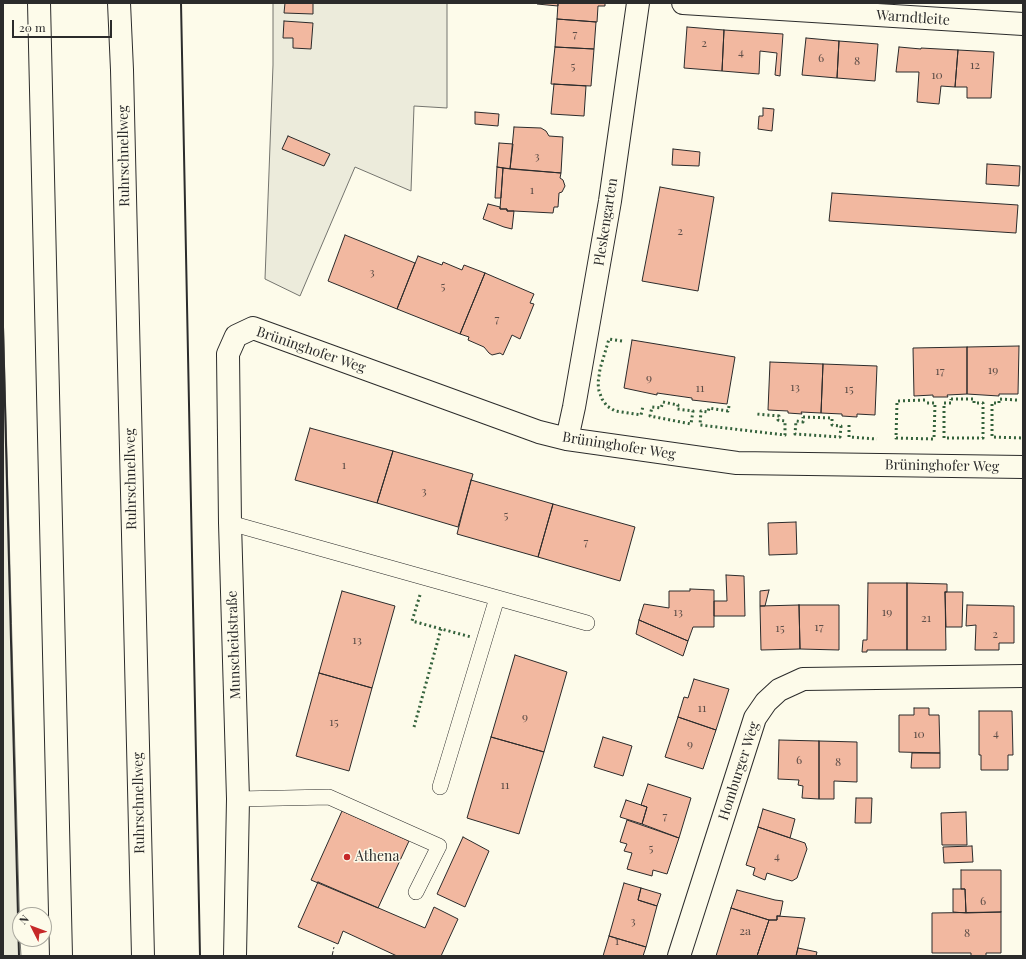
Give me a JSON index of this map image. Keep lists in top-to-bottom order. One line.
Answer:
{"streets":{"main road":["Warndtleite","Ruhrschnellweg","Pleskengarten","Brüninghofer Weg","Munscheidstraße","Homburger Weg"]},"crossings":[["Pleskengarten","Brüninghofer Weg"],["Brüninghofer Weg","Munscheidstraße"]],"places":["Athena"],"house_numbers":["7","2","4","6","8","12","5","10","3","1","2","3","5","7","19","17","9","13","11","15","1","3","5","7","13","19","21","17","15","2","13","11","9","15","4","10","9","6","8","11","7","5","4","6","3","2a","8","1"],"scale_bar":"20 m","north":"top left"}
